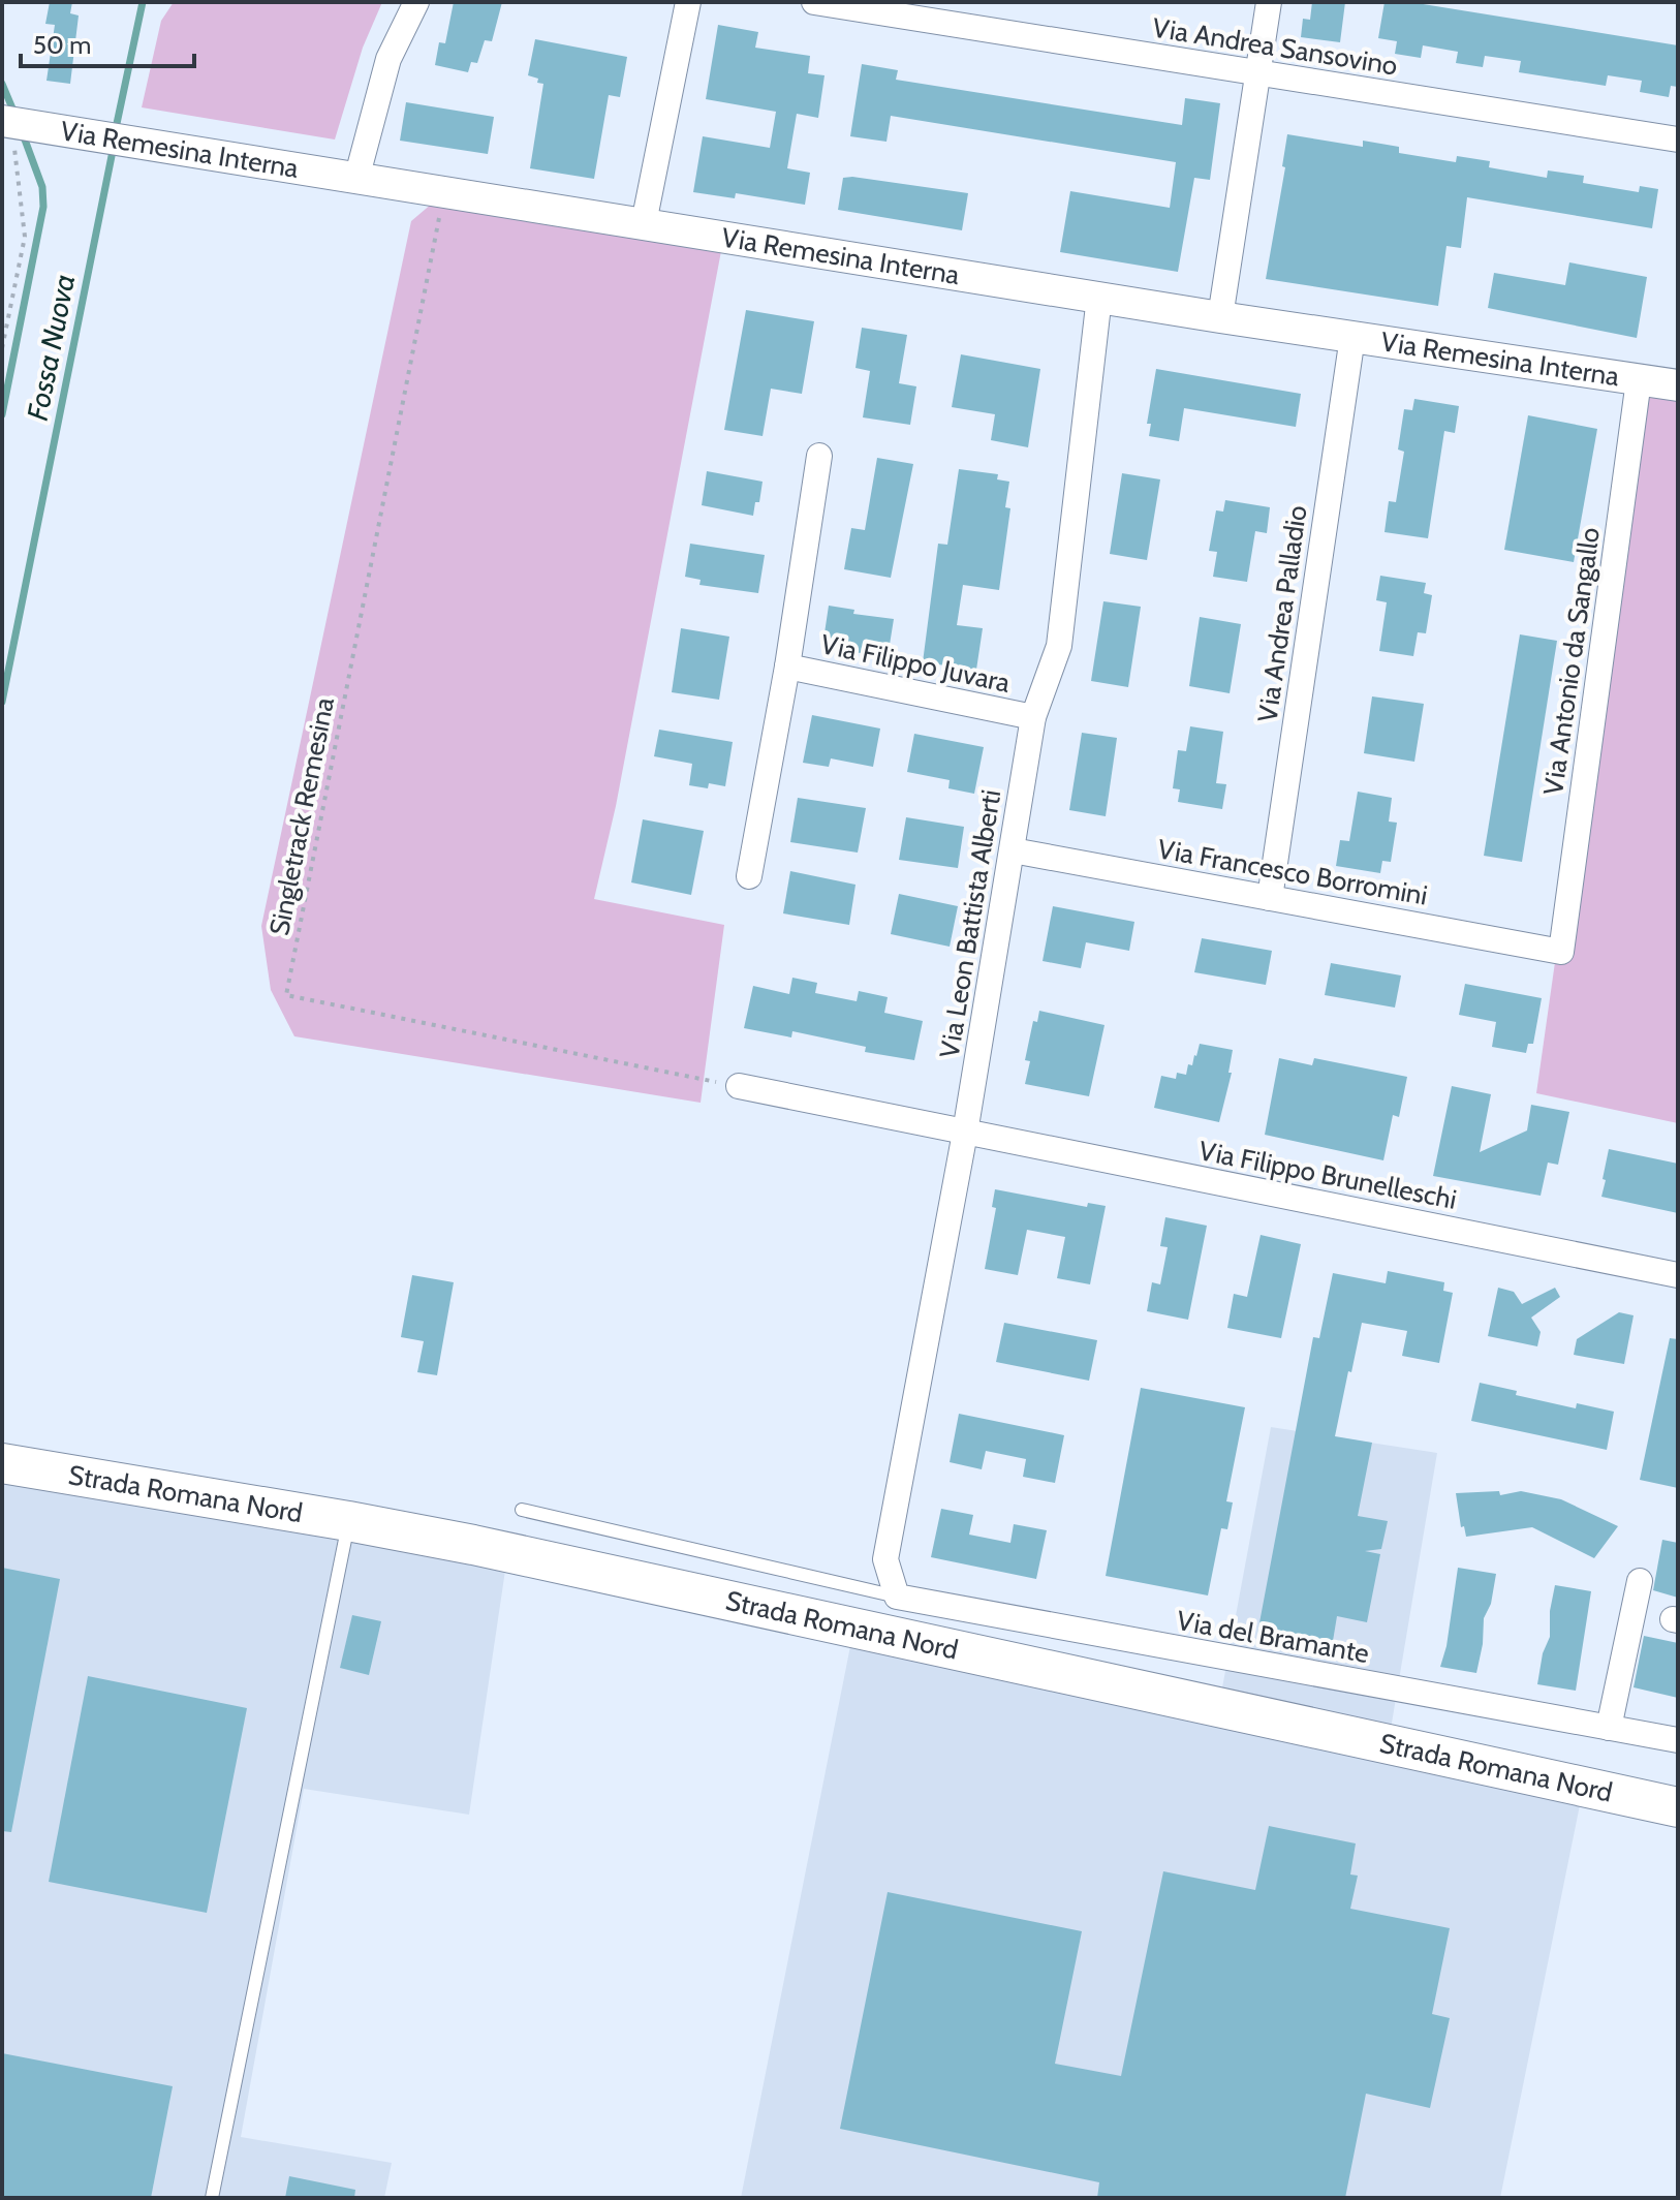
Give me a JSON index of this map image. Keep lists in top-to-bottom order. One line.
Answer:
{"streets":{"main road":["Strada Romana Nord"],"street":["Via Andrea Sansovino","Via Remesina Interna","Via Andrea Palladio","Via Antonio da Sangallo","Via Filippo Juvara","Via Francesco Borromini","Via Leon Battista Alberti","Via Filippo Brunelleschi","Via del Bramante"],"path":["Singletrack Remesina"]},"crossings":[["Via Remesina Interna","Via Andrea Palladio"],["Via Remesina Interna","Via Antonio da Sangallo"],["Via Remesina Interna","Singletrack Remesina"],["Via Remesina Interna","Via Leon Battista Alberti"],["Via Andrea Palladio","Via Francesco Borromini"],["Via Antonio da Sangallo","Via Francesco Borromini"],["Via Filippo Juvara","Via Leon Battista Alberti"],["Singletrack Remesina","Via Filippo Brunelleschi"],["Via Francesco Borromini","Via Leon Battista Alberti"],["Via Leon Battista Alberti","Via Filippo Brunelleschi"],["Via Leon Battista Alberti","Via del Bramante"]],"water":["Fossa Nuova"],"scale_bar":"50 m"}
